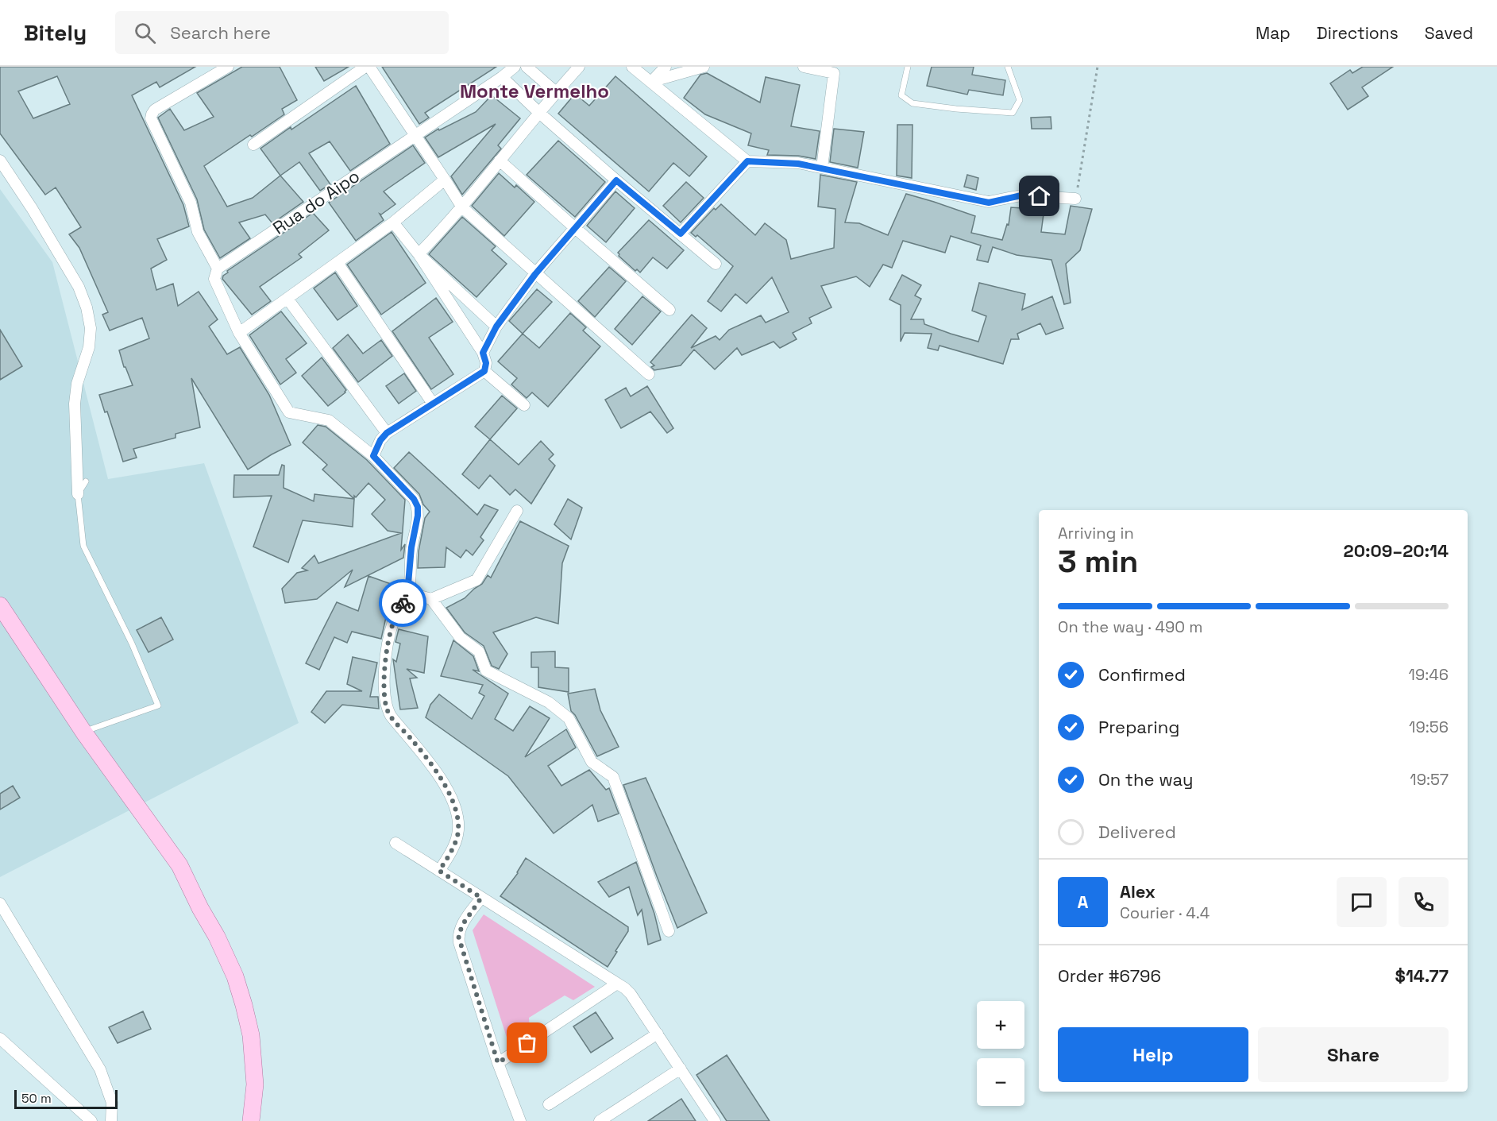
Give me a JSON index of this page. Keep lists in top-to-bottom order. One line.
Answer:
{"streets":{"street":["Rua do Aipo"]},"districts":["Monte Vermelho"],"scale_bar":"50 m","page":{"header":"Bitely","search":"Search here","nav":["Map","Directions","Saved"],"heading":["3 min","Arriving in","20:09–20:14"],"panel":["Alex","Courier · 4.4","Order #6796","$14.77"],"bar":"On the way · 490 m","list":[["Confirmed","19:46"],["Preparing","19:56"],["On the way","19:57"],"Delivered"],"round":"A","map_buttons":["+","−"],"buttons":["Help","Share"],"scale":"50 m"}}
